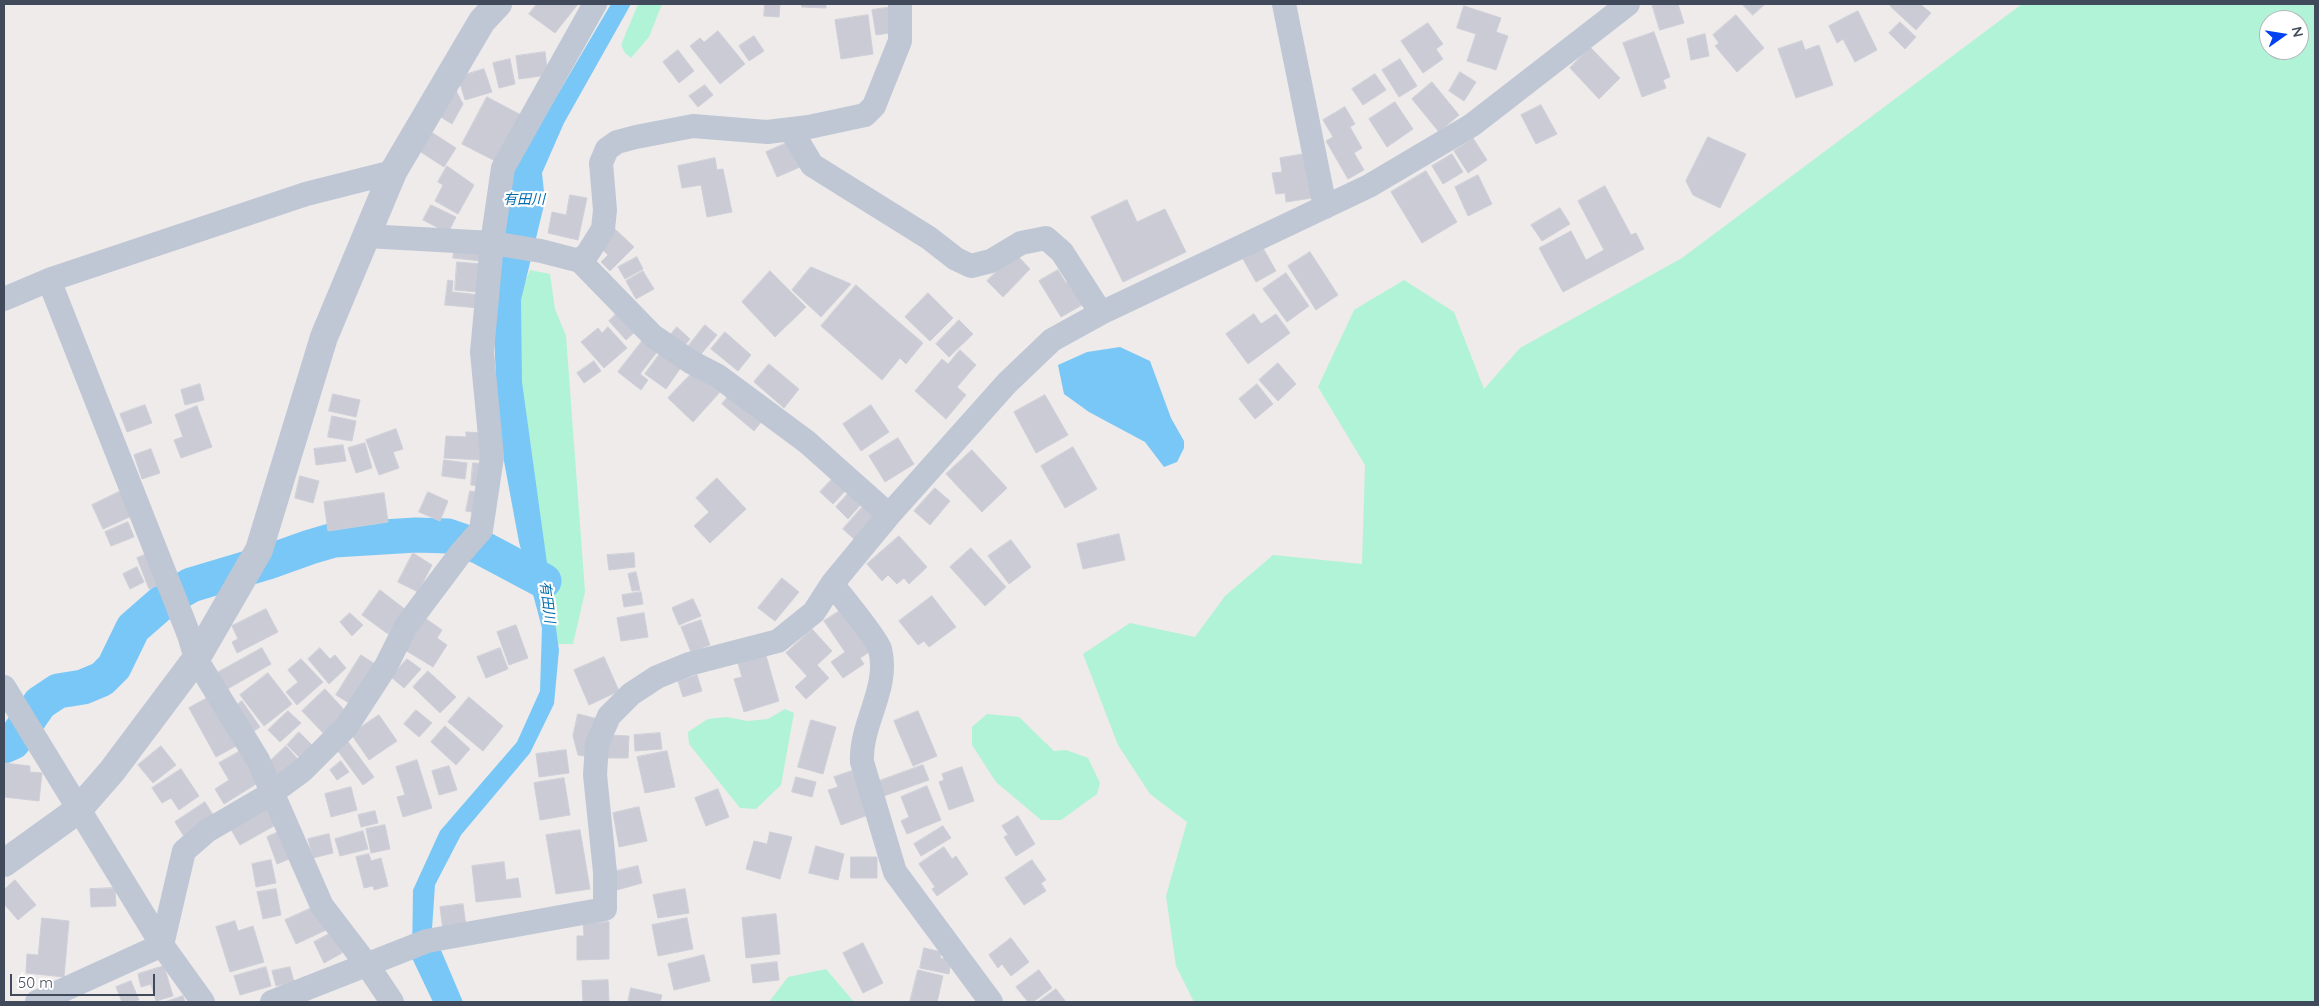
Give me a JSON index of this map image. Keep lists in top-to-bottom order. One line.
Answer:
{"water":["有田川"],"scale_bar":"50 m","north":"right"}
